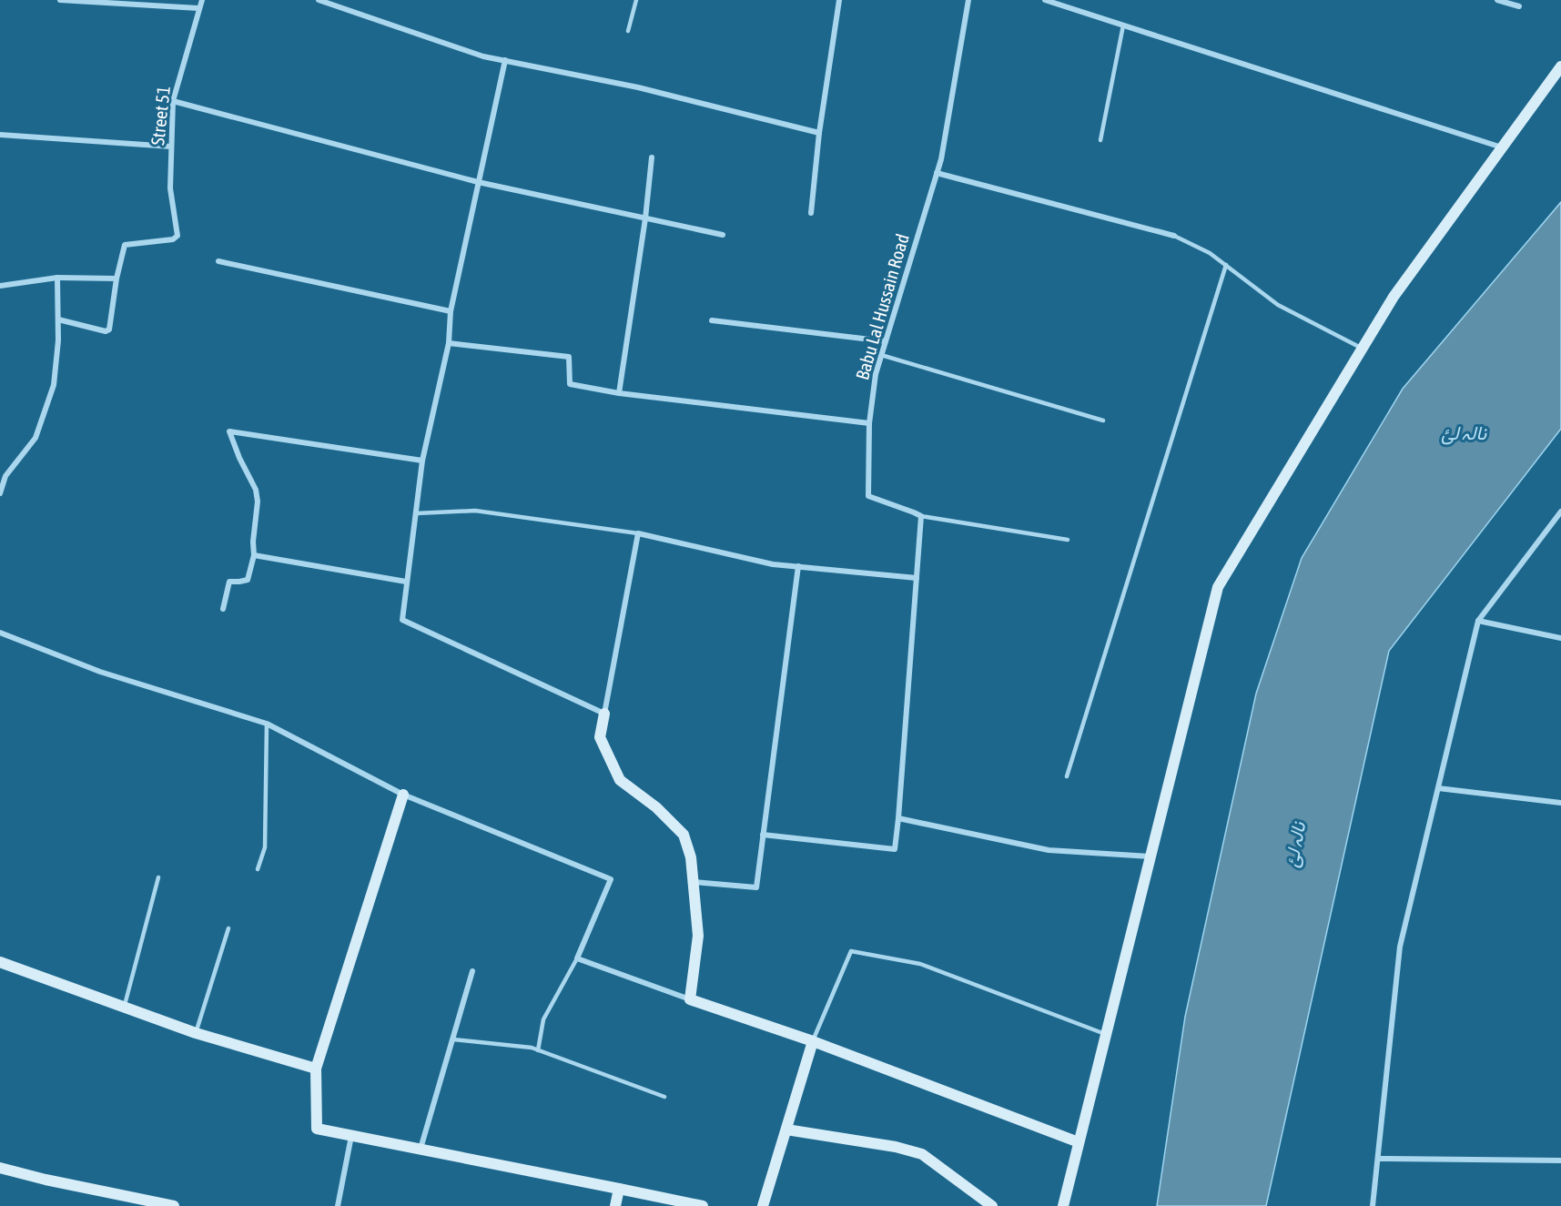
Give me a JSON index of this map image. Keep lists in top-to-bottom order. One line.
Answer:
{"streets":{"street":["Street 51","Babu Lal Hussain Road"]},"water":["نالہ لئ"]}
